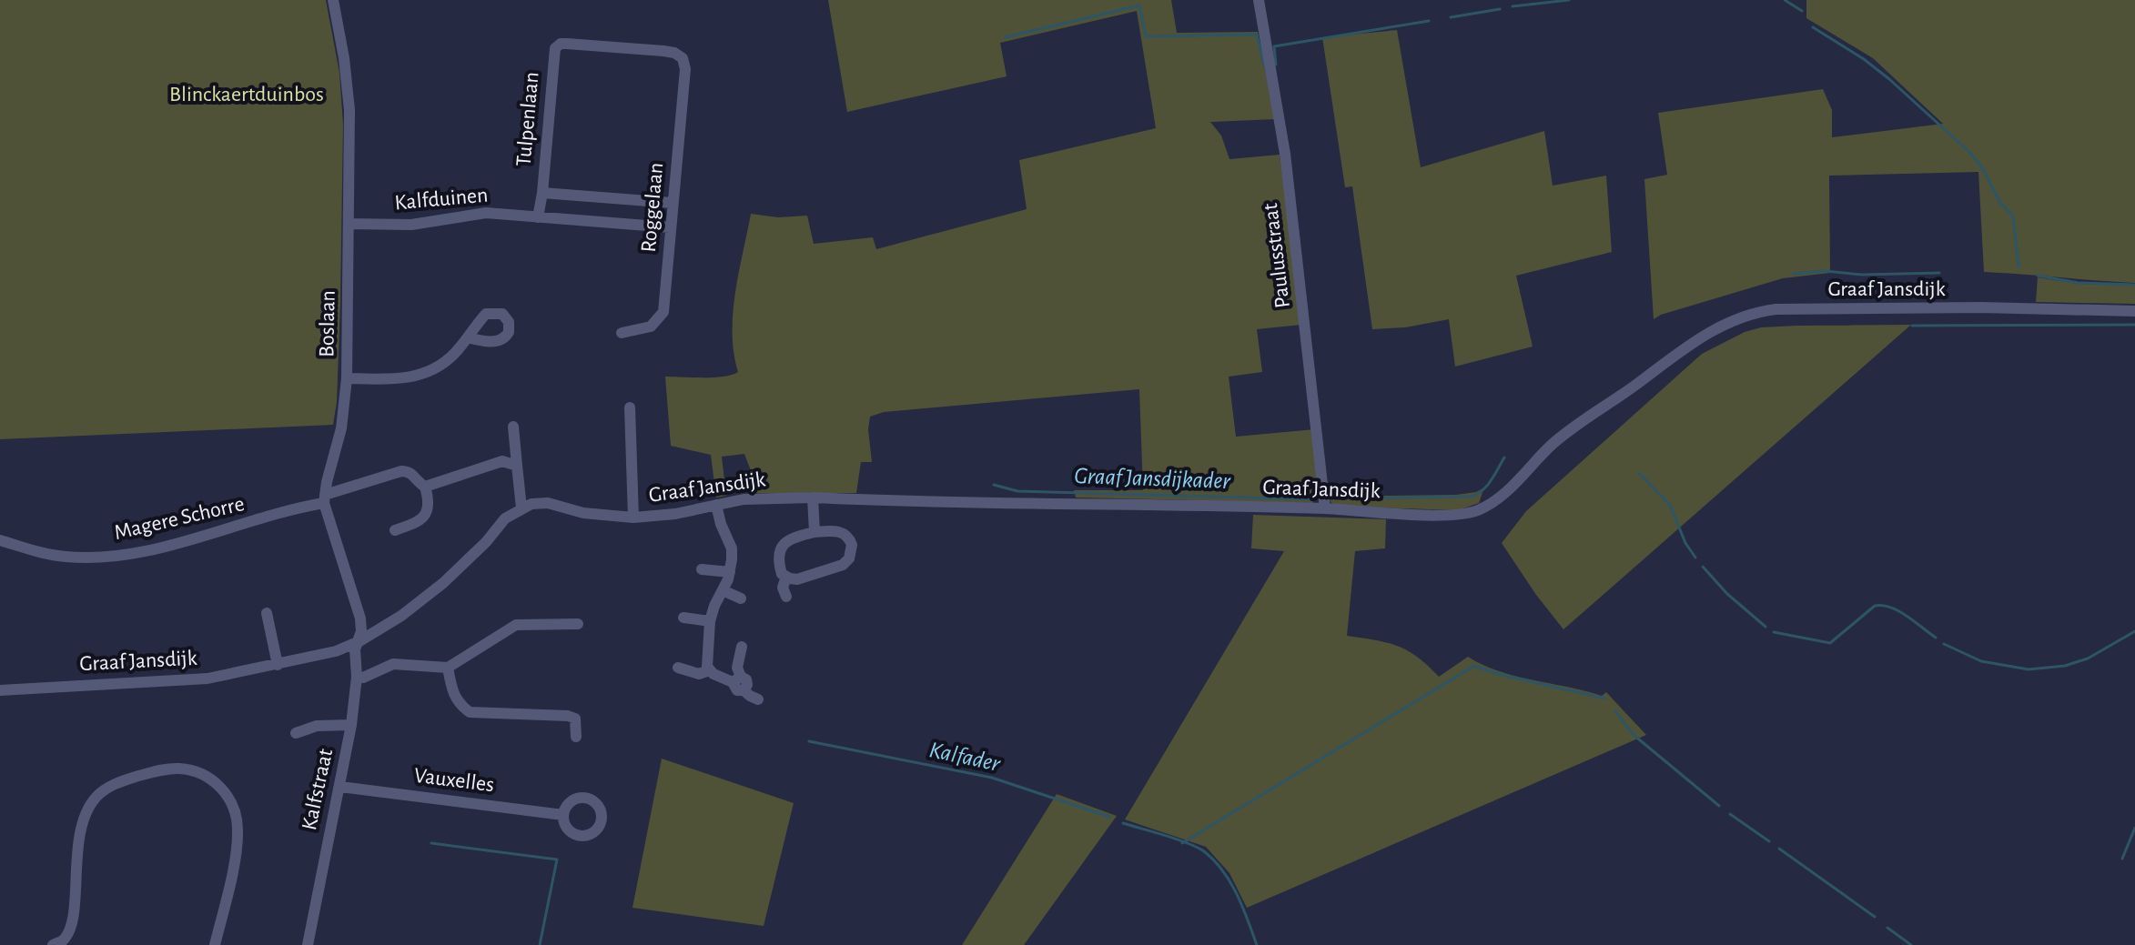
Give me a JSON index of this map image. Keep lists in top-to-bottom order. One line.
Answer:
{"streets":{"street":["Tulpenlaan","Kalfduinen","Roggelaan","Paulusstraat","Graaf Jansdijk","Boslaan","Magere Schorre","Vauxelles","Kalfstraat"]},"crossings":[["Tulpenlaan","Roggelaan"],["Kalfduinen","Roggelaan"],["Kalfduinen","Boslaan"],["Paulusstraat","Graaf Jansdijk"],["Graaf Jansdijk","Kalfstraat"],["Boslaan","Magere Schorre"],["Vauxelles","Kalfstraat"]],"water":["Graaf Jansdijkader","Kalfader"],"parks":["Blinckaertduinbos"]}
